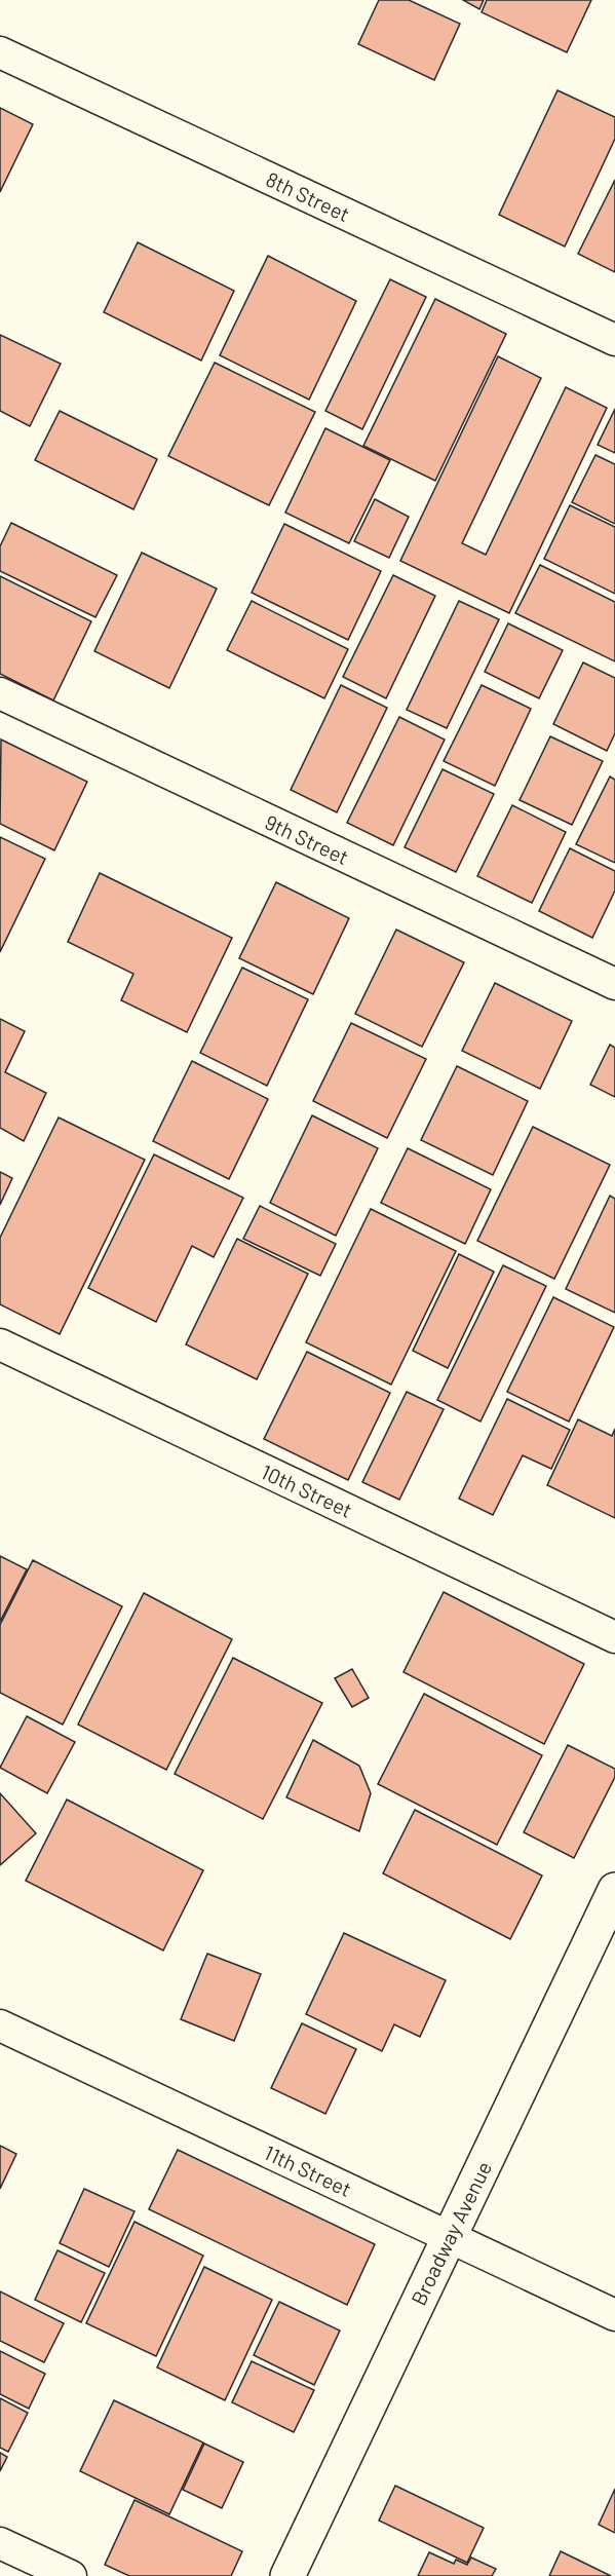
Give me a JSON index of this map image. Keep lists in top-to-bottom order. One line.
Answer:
{"streets":{"street":["8th Street","9th Street","10th Street","11th Street","Broadway Avenue"]},"crossings":[["11th Street","Broadway Avenue"]]}
